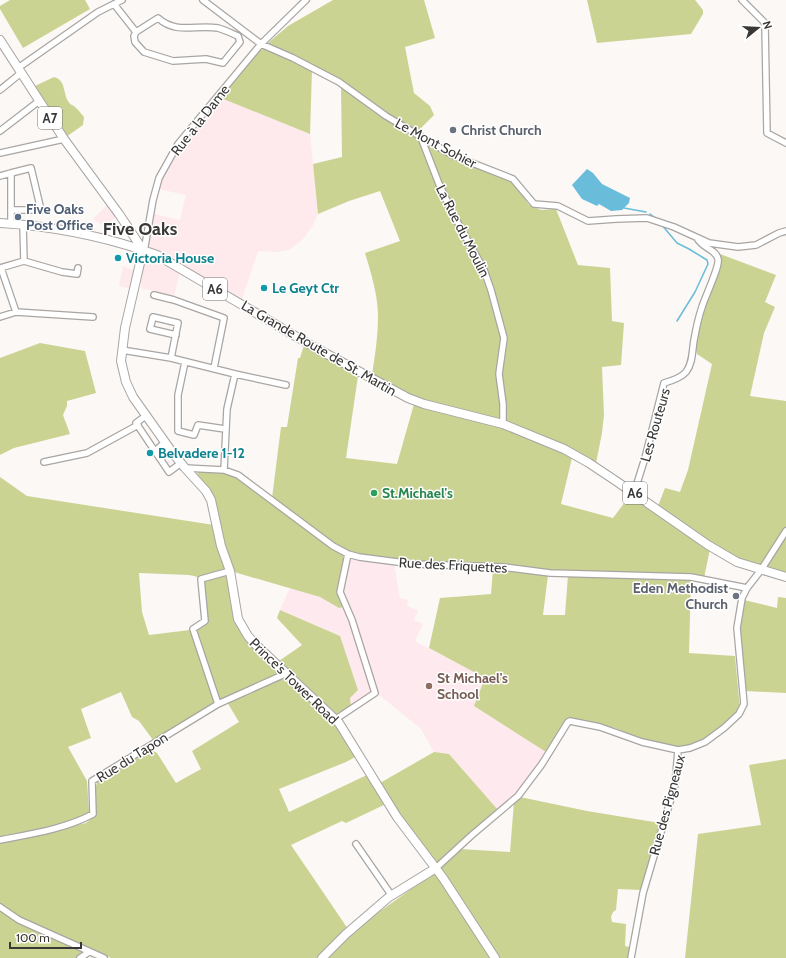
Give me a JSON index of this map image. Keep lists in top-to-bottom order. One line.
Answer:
{"streets":{"main road":["A7","A6","La Grande Route de St. Martin","Prince's Tower Road"],"street":["Rue à la Dame","Le Mont Sohier","La Rue du Moulin","Les Routeurs","Rue des Friquettes","Rue du Tapon","Rue des Pigneaux"]},"crossings":[["A7","Rue à la Dame"],["A7","A6"],["A7","La Grande Route de St. Martin"],["A7","Prince's Tower Road"],["Rue à la Dame","Le Mont Sohier"],["Rue à la Dame","A6"],["Rue à la Dame","La Grande Route de St. Martin"],["Rue à la Dame","Prince's Tower Road"],["Le Mont Sohier","La Rue du Moulin"],["Le Mont Sohier","Les Routeurs"],["La Rue du Moulin","A6"],["La Rue du Moulin","La Grande Route de St. Martin"],["A6","La Grande Route de St. Martin"],["A6","Les Routeurs"],["A6","Prince's Tower Road"],["A6","Rue des Pigneaux"],["La Grande Route de St. Martin","Prince's Tower Road"],["Rue des Friquettes","Prince's Tower Road"],["Rue des Friquettes","Rue des Pigneaux"],["Prince's Tower Road","Rue du Tapon"]],"districts":["Five Oaks"],"places":["Christ Church","Five Oaks Post Office","Victoria House","Le Geyt Ctr","Belvadere 1-12","St.Michael's","Eden Methodist Church","St Michael's School"],"scale_bar":"100 m","north":"right"}
